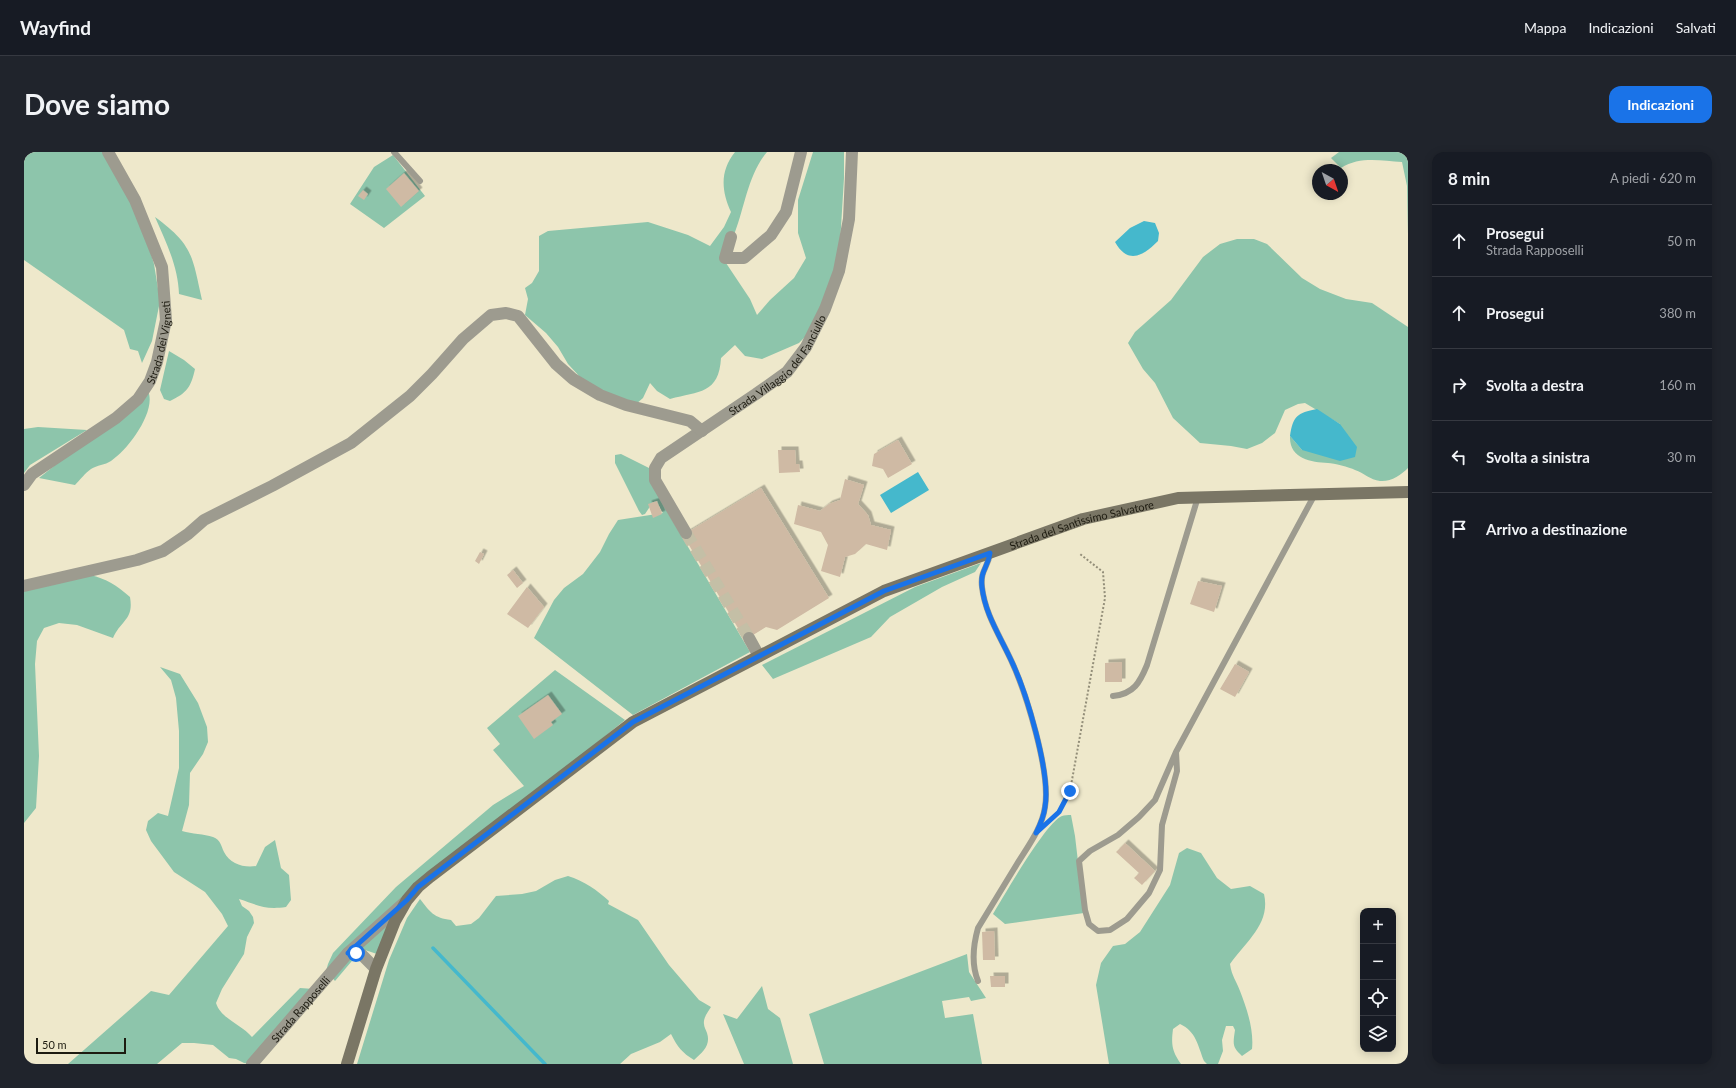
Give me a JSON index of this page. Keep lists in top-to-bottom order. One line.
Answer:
{"streets":{"street":["Strada dei Vigneti","Strada Villaggio del Fanciullo","Strada del Santissimo Salvatore","Strada Rapposelli"]},"crossings":[["Strada del Santissimo Salvatore","Strada Rapposelli"]],"scale_bar":"50 m","north":"bottom right","page":{"header":"Wayfind","nav":["Mappa","Indicazioni","Salvati"],"buttons":"Indicazioni","title":"Dove siamo","heading":["8 min","A piedi · 620 m"],"list":[["Prosegui","Strada Rapposelli","50 m"],["Prosegui","380 m"],["Svolta a destra","160 m"],["Svolta a sinistra","30 m"],"Arrivo a destinazione"],"map_buttons":["+","−"],"scale":"50 m"}}
